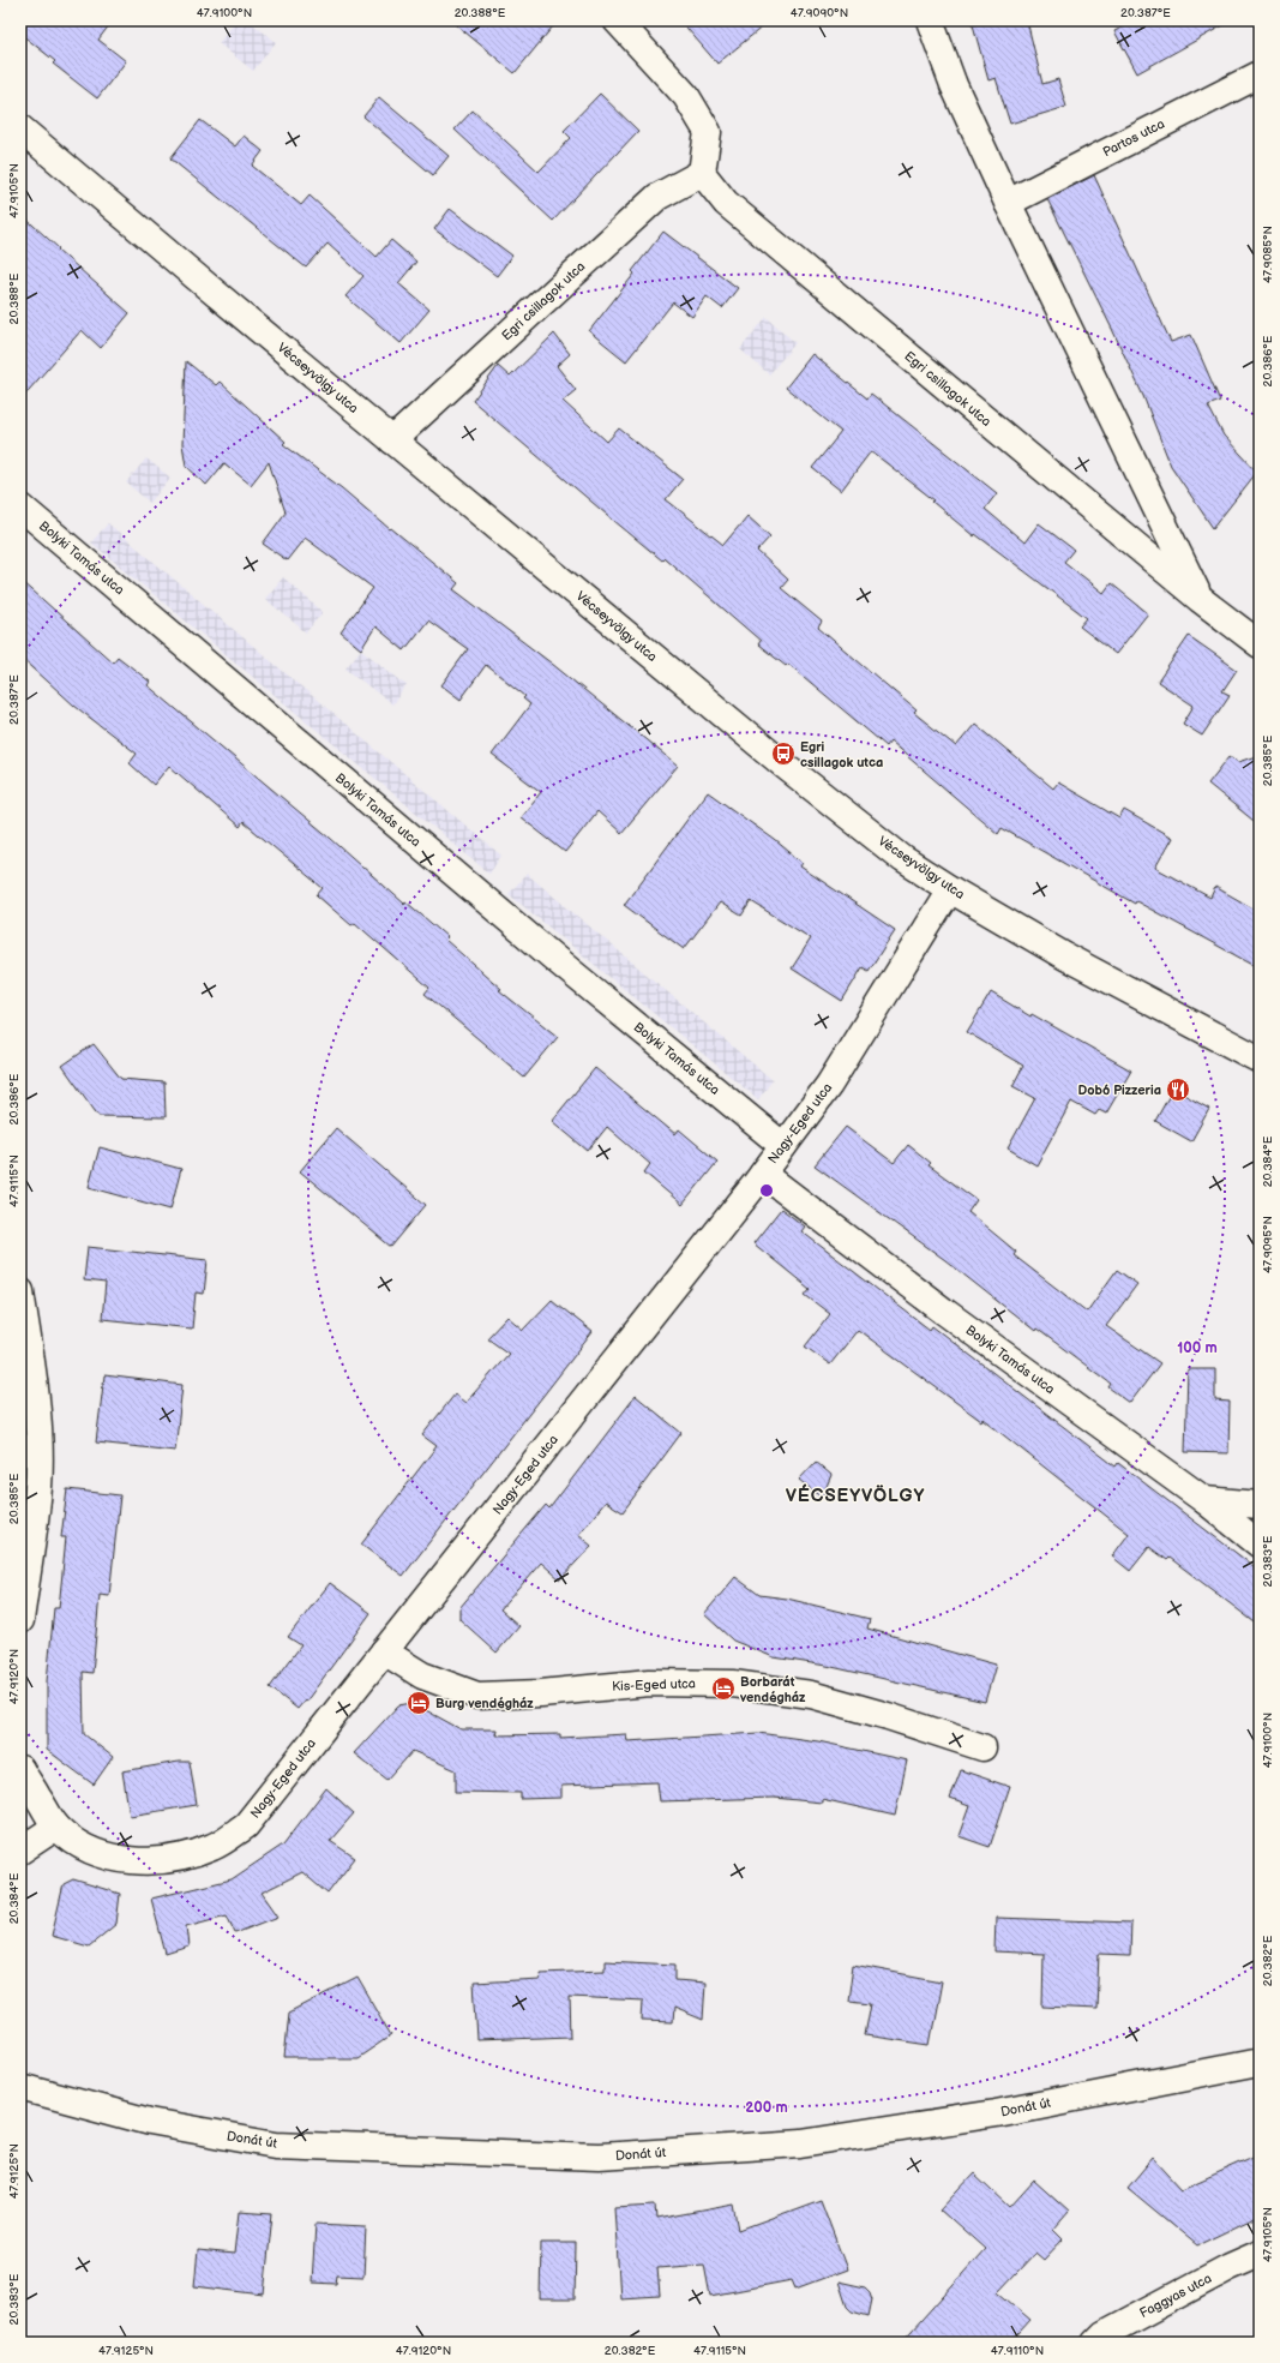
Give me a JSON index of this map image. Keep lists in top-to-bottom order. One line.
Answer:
{"streets":{"street":["Partos utca","Egri csillagok utca","Vécseyvölgy utca","Bolyki Tamás utca","Nagy-Eged utca","Kis-Eged utca","Donát út","Faggyas utca"]},"crossings":[["Partos utca","Egri csillagok utca"],["Egri csillagok utca","Vécseyvölgy utca"],["Vécseyvölgy utca","Nagy-Eged utca"],["Bolyki Tamás utca","Nagy-Eged utca"],["Nagy-Eged utca","Kis-Eged utca"]],"districts":["VÉCSEYVÖLGY"],"places":{"bus stop":["Egri csillagok utca"],"restaurant":["Dobó Pizzeria"],"hotel":["Borbarát vendégház","Burg vendégház"]},"coordinates":["47.9100°N","20.388°E","47.9090°N","20.387°E","47.9105°N","47.9085°N","20.386°E","20.385°E","20.384°E","47.9115°N","47.9095°N","20.383°E","47.9120°N","20.382°E","47.9125°N","47.9110°N"],"rings":["100 m","200 m"]}
